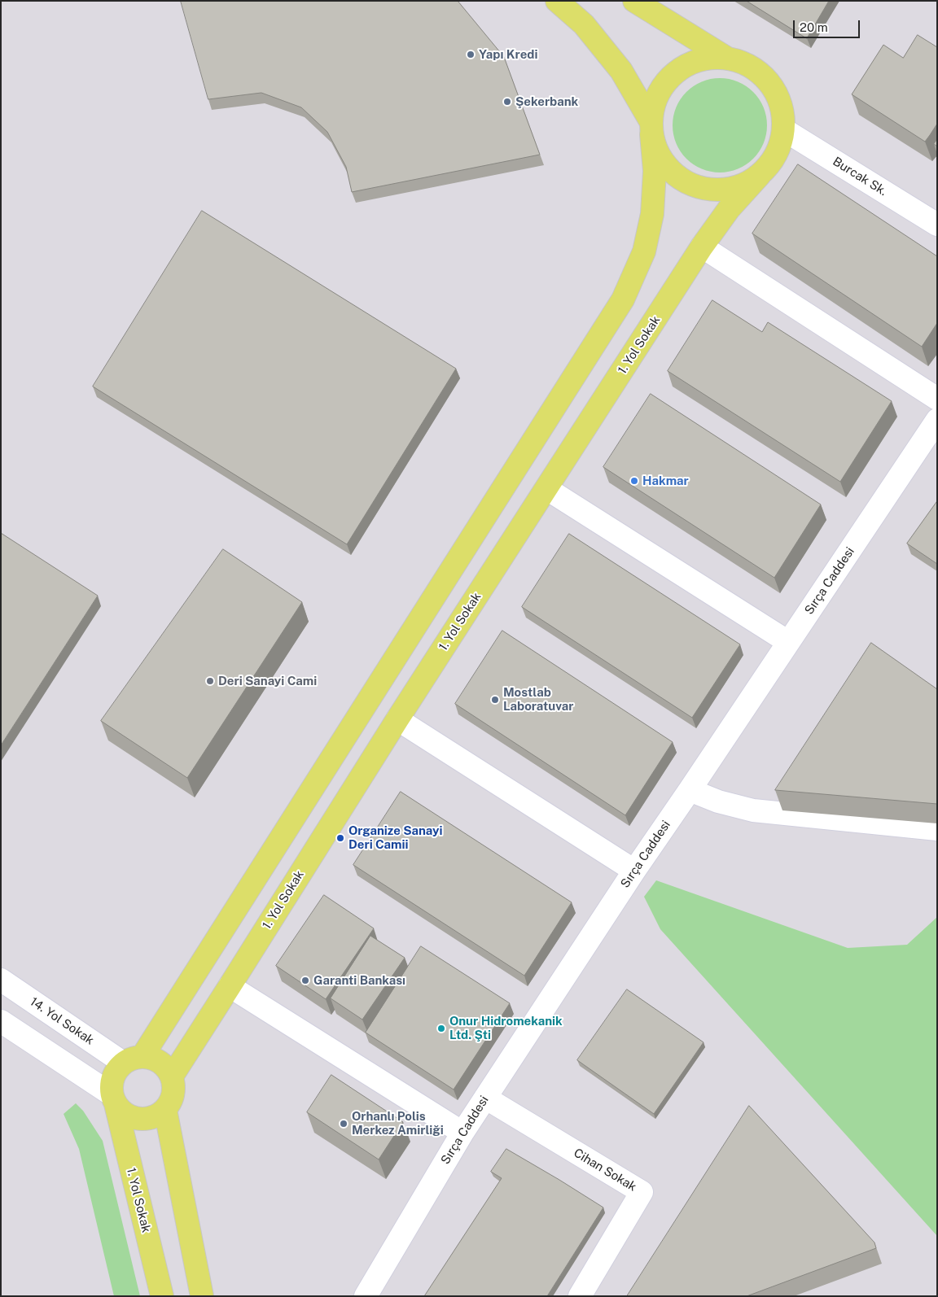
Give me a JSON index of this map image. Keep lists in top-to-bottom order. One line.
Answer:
{"streets":{"main road":["1. Yol Sokak"],"street":["Burcak Sk.","Sırça Caddesi","14. Yol Sokak","Cihan Sokak"]},"crossings":[["Burcak Sk.","1. Yol Sokak"],["1. Yol Sokak","14. Yol Sokak"],["Sırça Caddesi","Cihan Sokak"]],"places":["Yapı Kredi","Şekerbank","Hakmar","Deri Sanayi Cami","Mostlab Laboratuvar","Organize Sanayi Deri Camii","Garanti Bankası","Onur Hidromekanik Ltd. Şti","Orhanlı Polis Merkez Amirliği"],"scale_bar":"20 m"}
